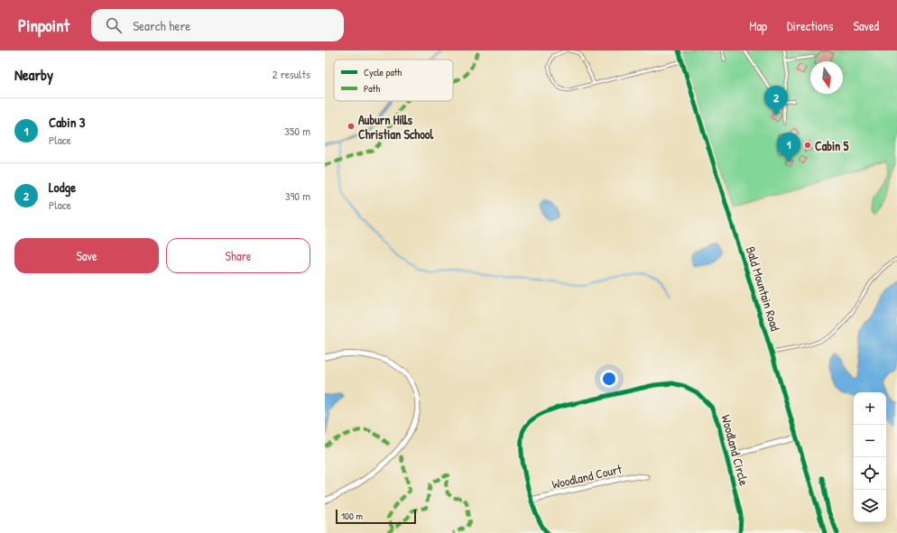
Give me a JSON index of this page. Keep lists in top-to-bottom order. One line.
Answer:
{"streets":{"street":["Bald Mountain Road","Woodland Circle","Woodland Court"]},"crossings":[["Woodland Circle","Woodland Court"]],"places":["Auburn Hills Christian School","Cabin 5"],"legend":["Cycle path","Path"],"scale_bar":"100 m","north":"bottom","page":{"header":"Pinpoint","search":"Search here","nav":["Map","Directions","Saved"],"heading":["Nearby","2 results"],"pins":["2","1"],"list":[{"mark":"1","name":"Cabin 3","note":"Place","value":"350 m"},{"mark":"2","name":"Lodge","note":"Place","value":"390 m"}],"buttons":["Save","Share"],"map_buttons":["+","−"],"scale":"100 m"}}
